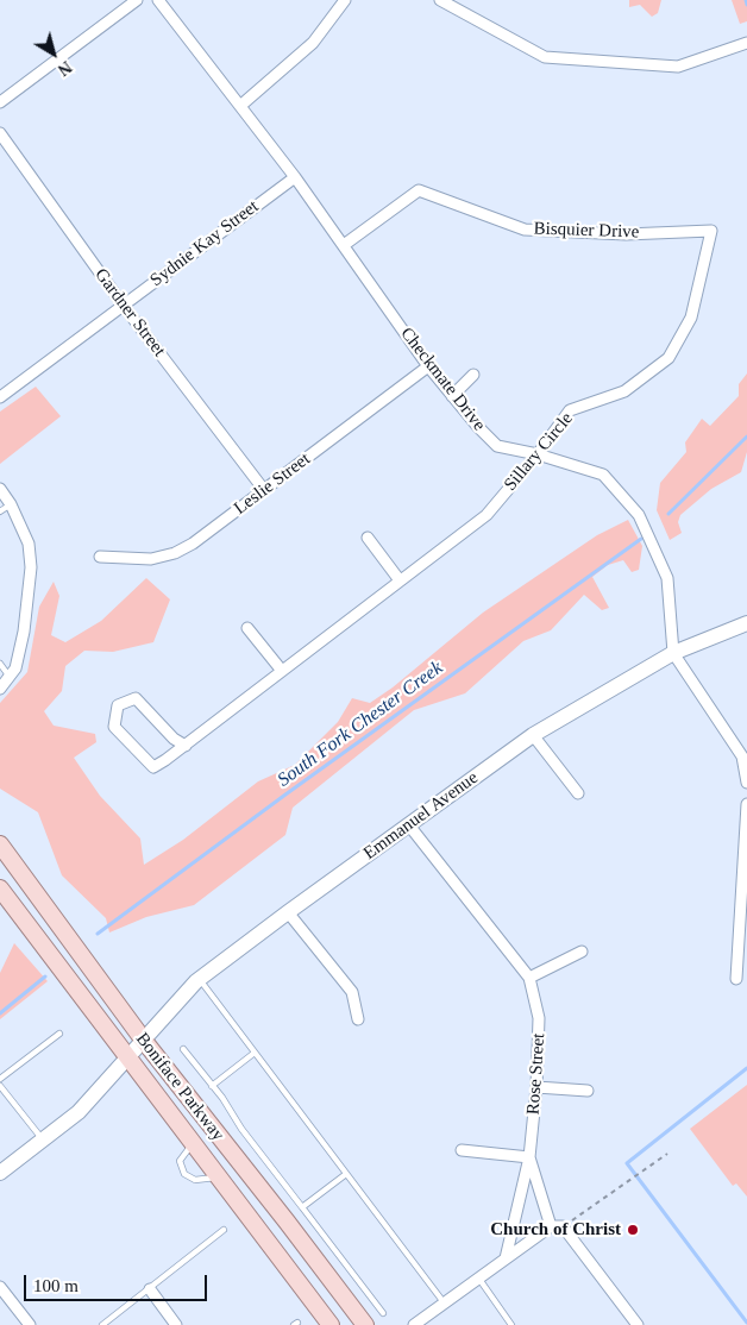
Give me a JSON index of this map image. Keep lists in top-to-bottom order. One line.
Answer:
{"streets":{"main road":["Boniface Parkway"],"street":["Bisquier Drive","Sydnie Kay Street","Gardner Street","Checkmate Drive","Sillary Circle","Leslie Street","Emmanuel Avenue","Rose Street"]},"crossings":[["Bisquier Drive","Checkmate Drive"],["Bisquier Drive","Sillary Circle"],["Sydnie Kay Street","Gardner Street"],["Sydnie Kay Street","Checkmate Drive"],["Gardner Street","Leslie Street"],["Checkmate Drive","Sillary Circle"],["Checkmate Drive","Leslie Street"],["Checkmate Drive","Emmanuel Avenue"],["Emmanuel Avenue","Rose Street"],["Emmanuel Avenue","Boniface Parkway"]],"water":["South Fork Chester Creek"],"places":["Church of Christ"],"scale_bar":"100 m","north":"bottom right"}
